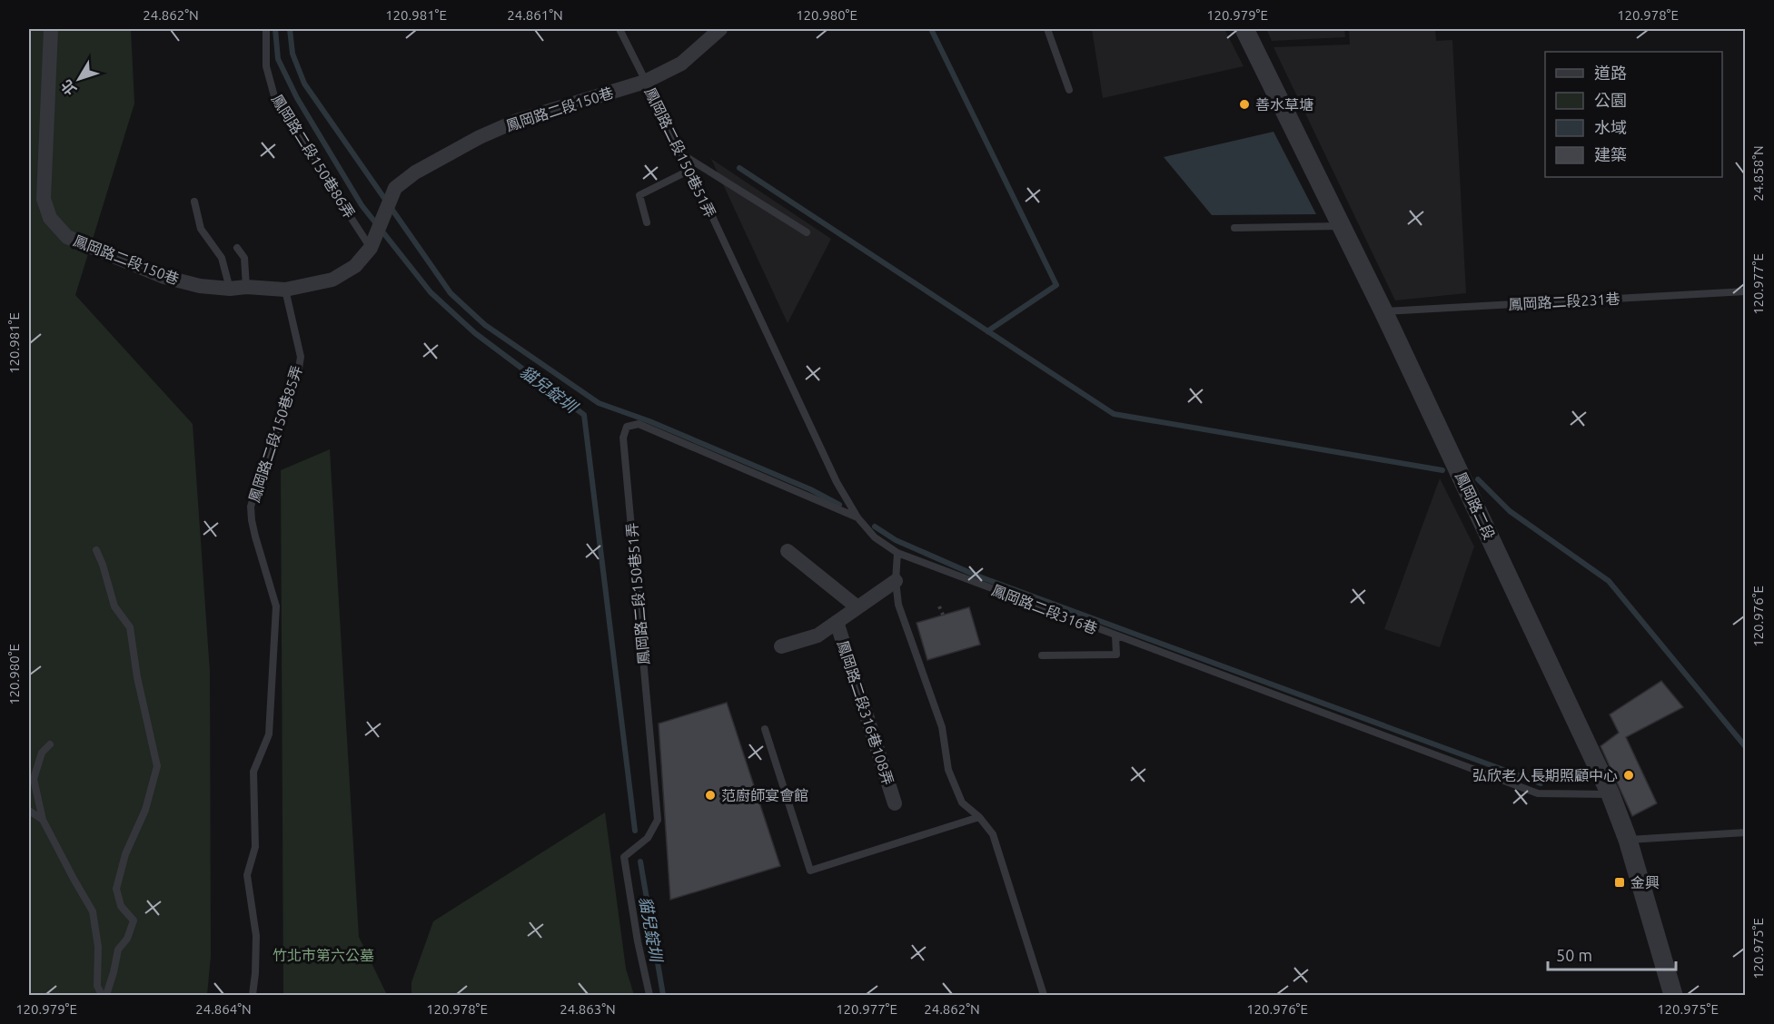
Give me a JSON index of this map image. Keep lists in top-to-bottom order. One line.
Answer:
{"streets":{"street":["鳳岡路二段150巷","鳳岡路二段","鳳岡路二段316巷108弄"],"lane":["鳳岡路二段150巷51弄","鳳岡路二段150巷86弄","鳳岡路二段231巷","鳳岡路二段150巷85弄","鳳岡路二段316巷"]},"crossings":[["鳳岡路二段150巷","鳳岡路二段150巷51弄"],["鳳岡路二段150巷","鳳岡路二段150巷86弄"],["鳳岡路二段150巷","鳳岡路二段150巷85弄"],["鳳岡路二段150巷51弄","鳳岡路二段316巷"],["鳳岡路二段231巷","鳳岡路二段"],["鳳岡路二段","鳳岡路二段316巷"]],"water":["貓兒錠圳"],"parks":["竹北市第六公墓"],"places":{"other":["善水草塘","弘欣老人長期照顧中心","范廚師宴會館"],"transit":["金興"]},"legend":["道路","公園","水域","建築"],"scale_bar":"50 m","north":"bottom left","coordinates":["24.862°N","120.981°E","24.861°N","120.980°E","120.979°E","120.978°E","24.858°N","120.977°E","120.976°E","120.975°E","24.864°N","24.863°N"]}
